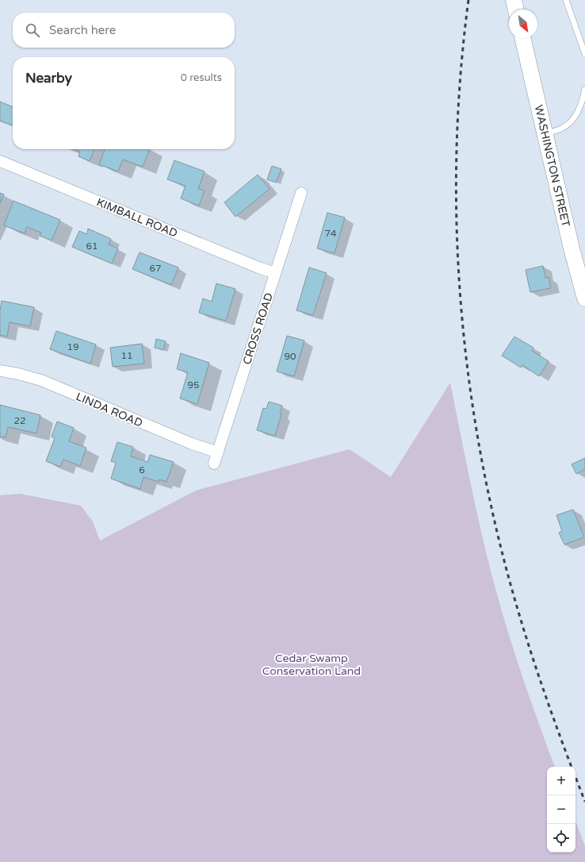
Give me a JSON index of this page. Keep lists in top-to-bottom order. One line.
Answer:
{"streets":{"main road":["WASHINGTON STREET"],"street":["KIMBALL ROAD","CROSS ROAD","LINDA ROAD"]},"crossings":[["KIMBALL ROAD","CROSS ROAD"],["CROSS ROAD","LINDA ROAD"]],"parks":["Cedar Swamp Conservation Land"],"house_numbers":["74","61","67","19","11","90","95","22","6"],"north":"bottom right","page":{"search":"Search here","heading":["Nearby","0 results"],"map_buttons":["+","−"]}}
